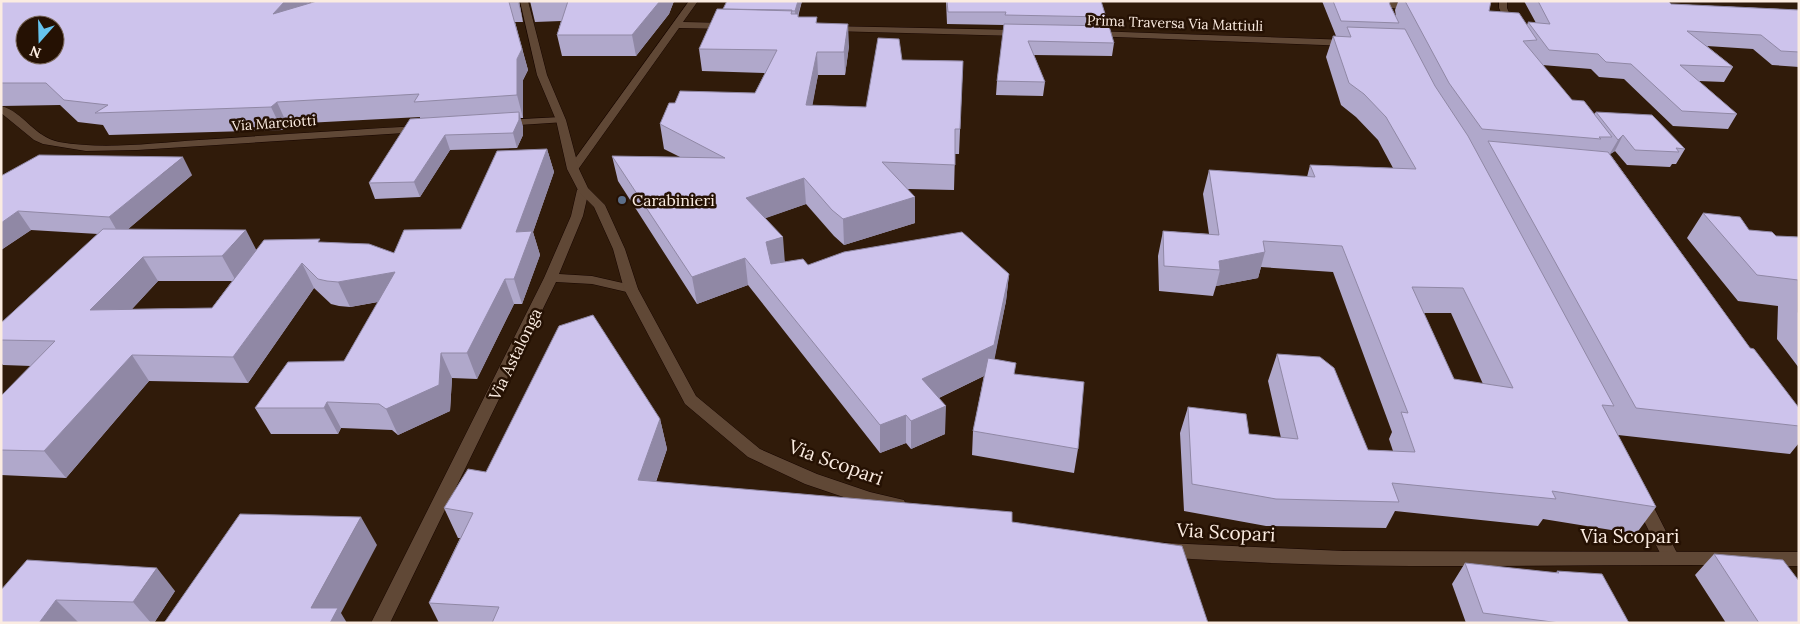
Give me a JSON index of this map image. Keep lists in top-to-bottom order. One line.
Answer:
{"streets":{"street":["Prima Traversa Via Mattiuli","Via Marciotti","Via Astalonga","Via Scopari"]},"crossings":[["Via Astalonga","Via Scopari"]],"places":["Carabinieri"],"north":"bottom"}
